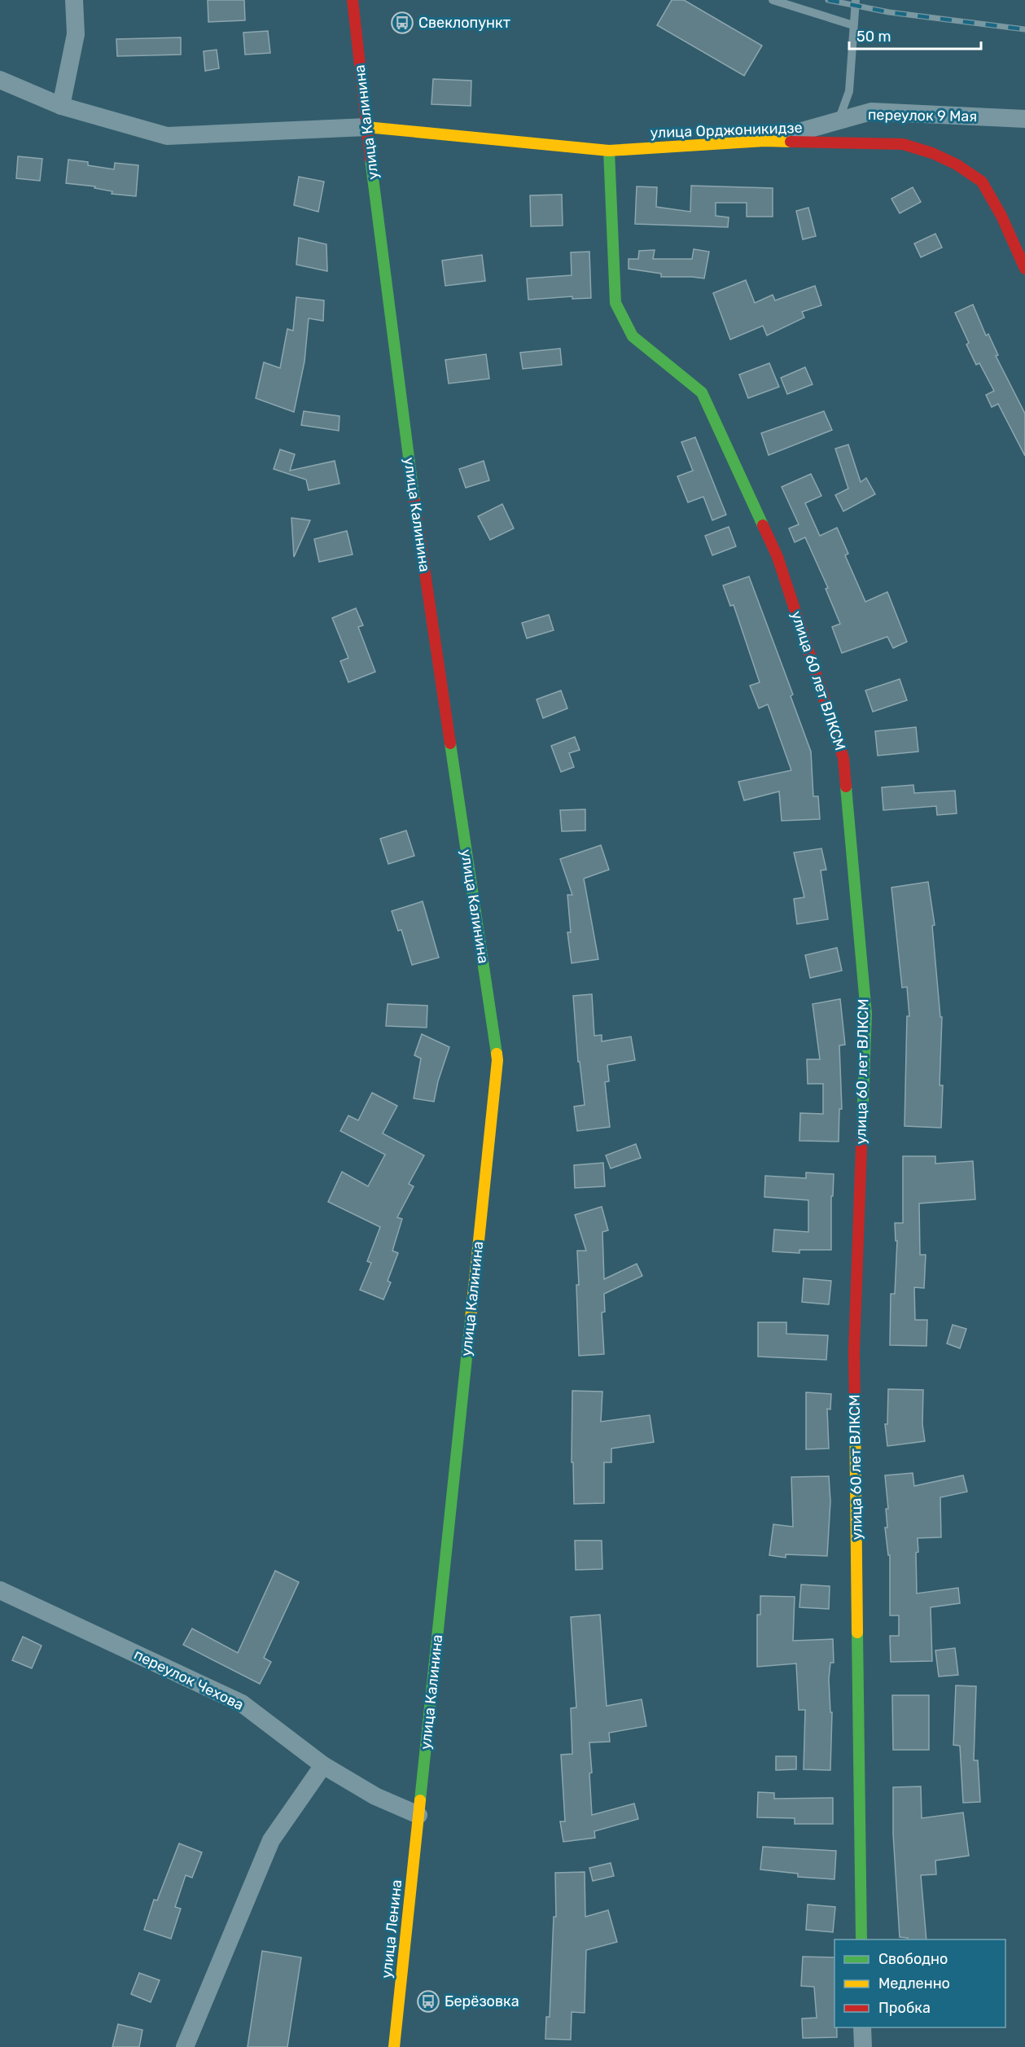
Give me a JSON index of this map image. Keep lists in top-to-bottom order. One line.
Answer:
{"streets":{"street":["переулок 9 Мая","улица Калинина","улица Орджоникидзе","улица 60 лет ВЛКСМ","переулок Чехова","улица Ленина"]},"crossings":[["переулок 9 Мая","улица Орджоникидзе"],["улица Калинина","улица Орджоникидзе"],["улица Калинина","переулок Чехова"],["улица Калинина","улица Ленина"],["улица Орджоникидзе","улица 60 лет ВЛКСМ"],["переулок Чехова","улица Ленина"]],"places":{"bus stop":["Свеклопункт","Берёзовка"]},"legend":["Свободно","Медленно","Пробка"],"scale_bar":"50 m"}
